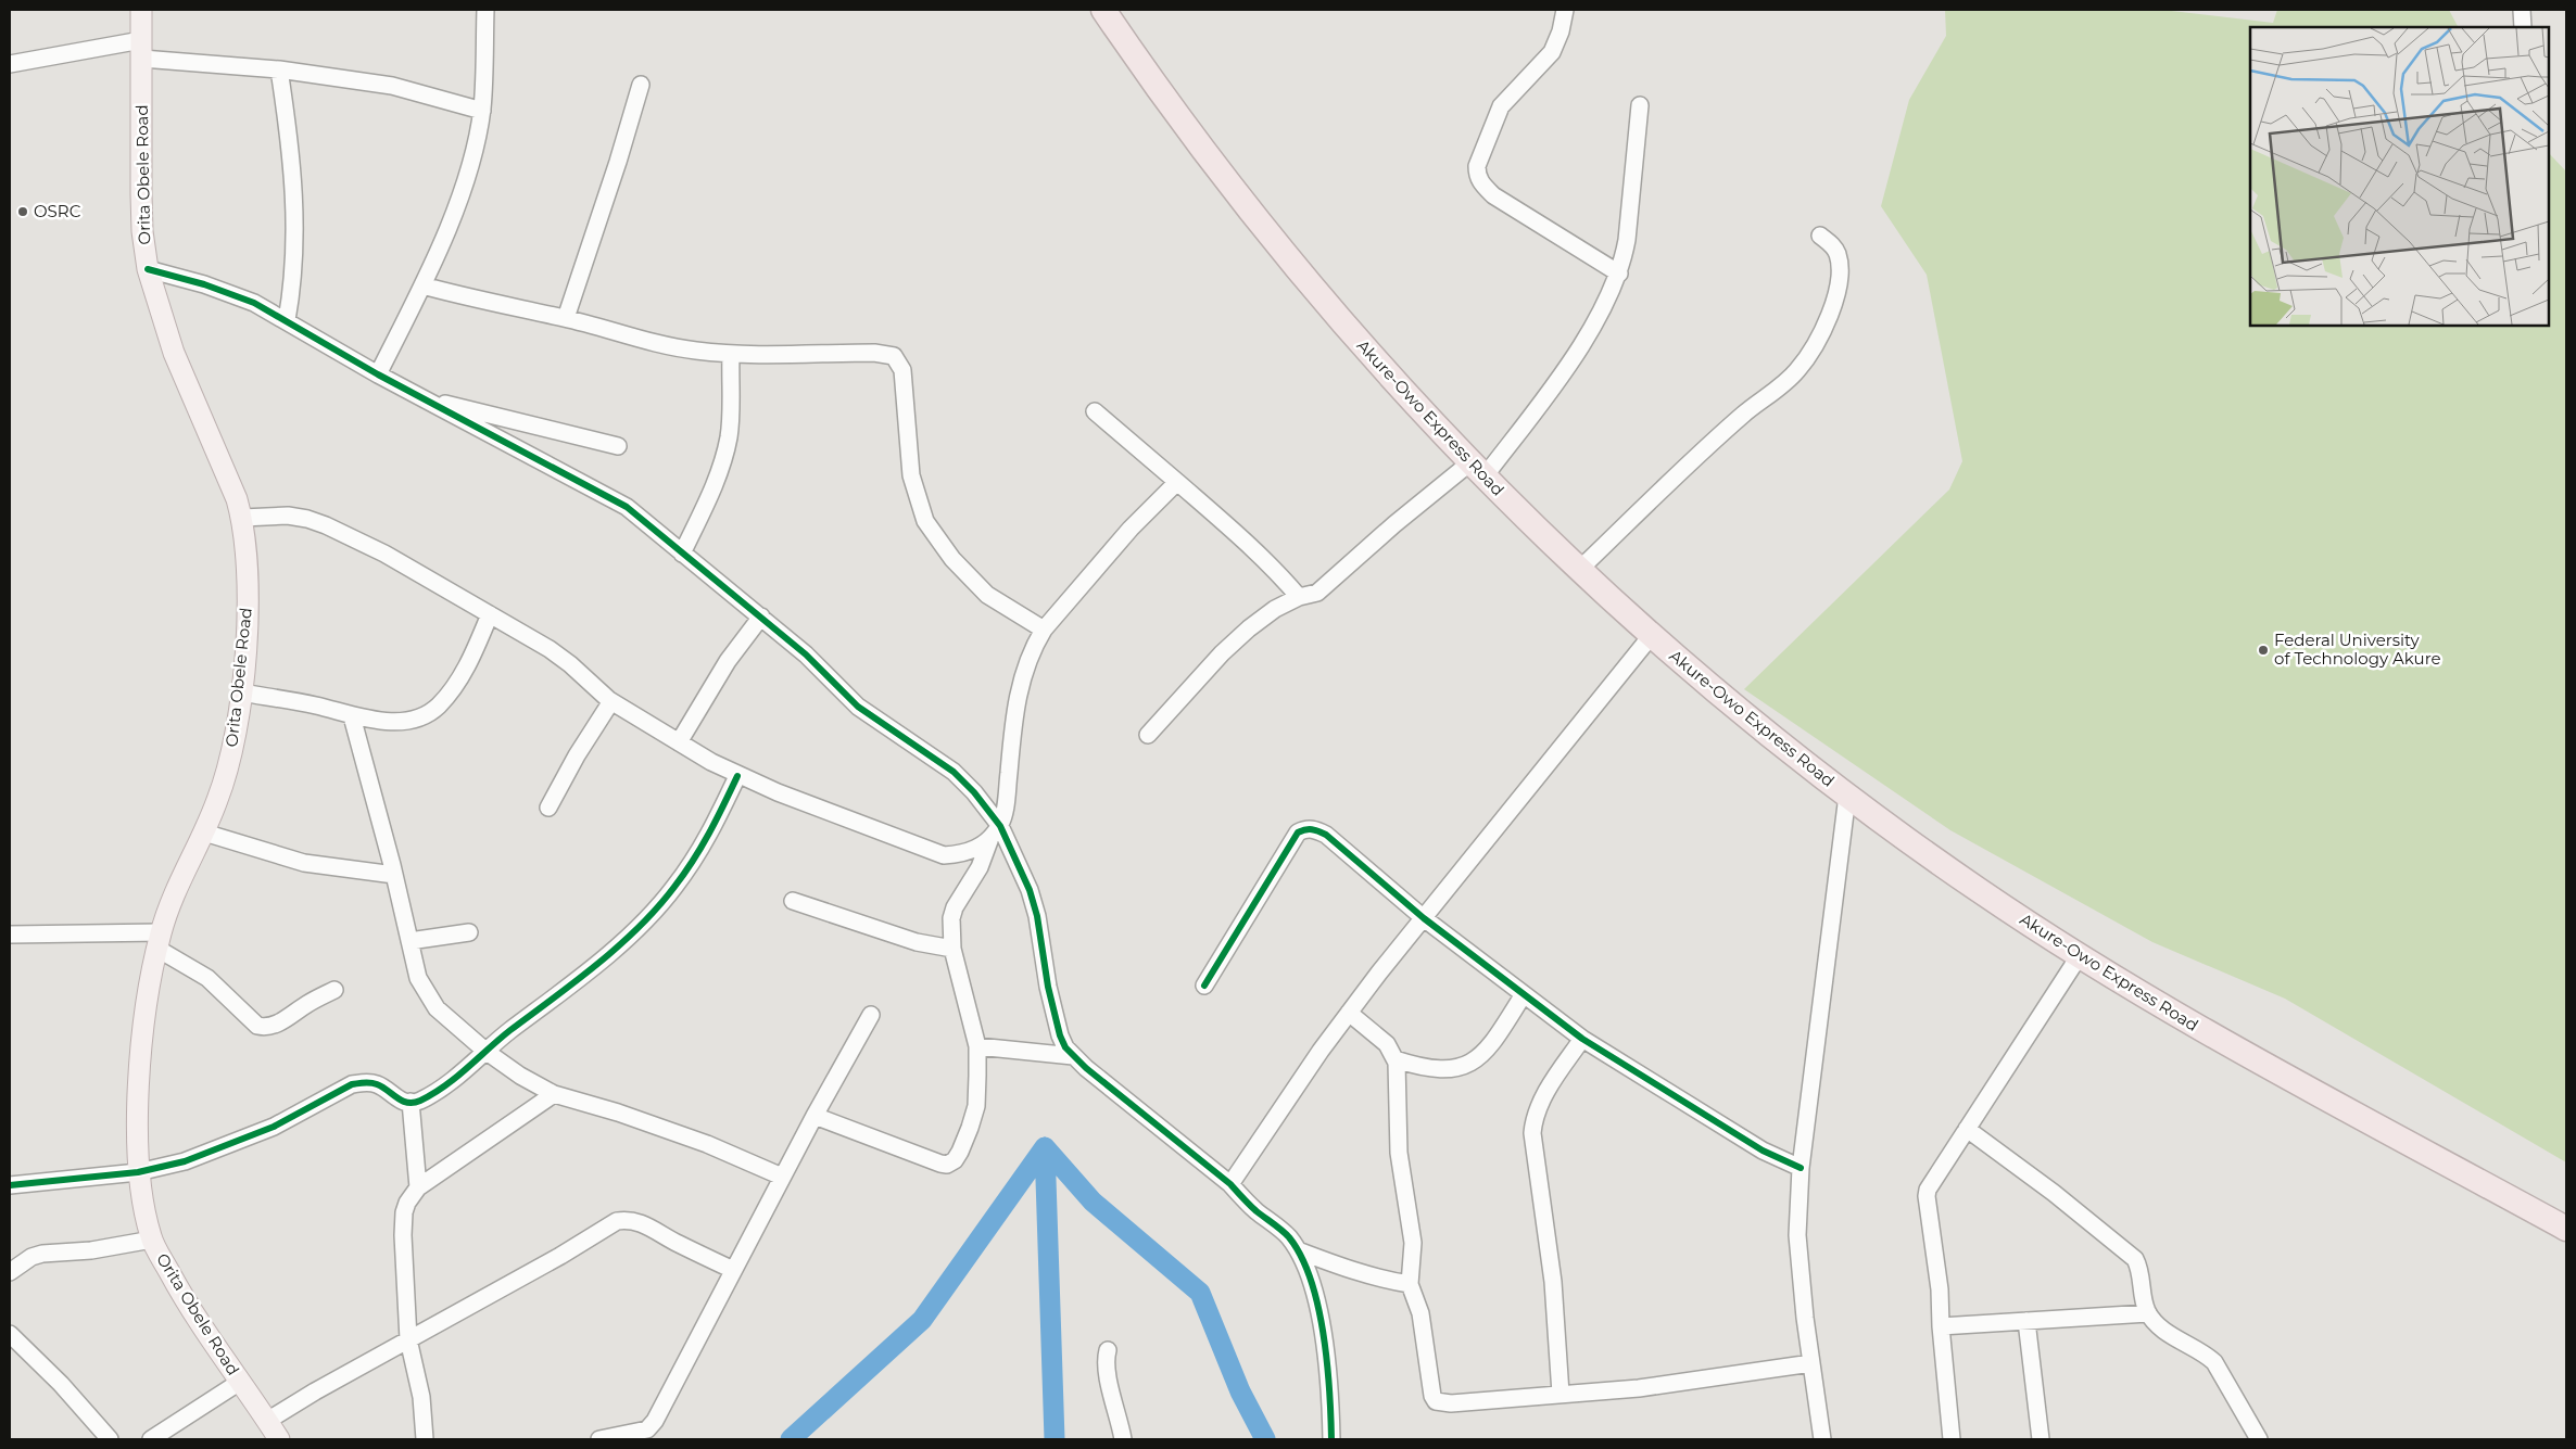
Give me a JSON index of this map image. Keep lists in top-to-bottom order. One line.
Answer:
{"streets":{"highway":["Akure-Owo Express Road"],"main road":["Orita Obele Road"]},"places":["OSRC","Federal University of Technology Akure"]}
